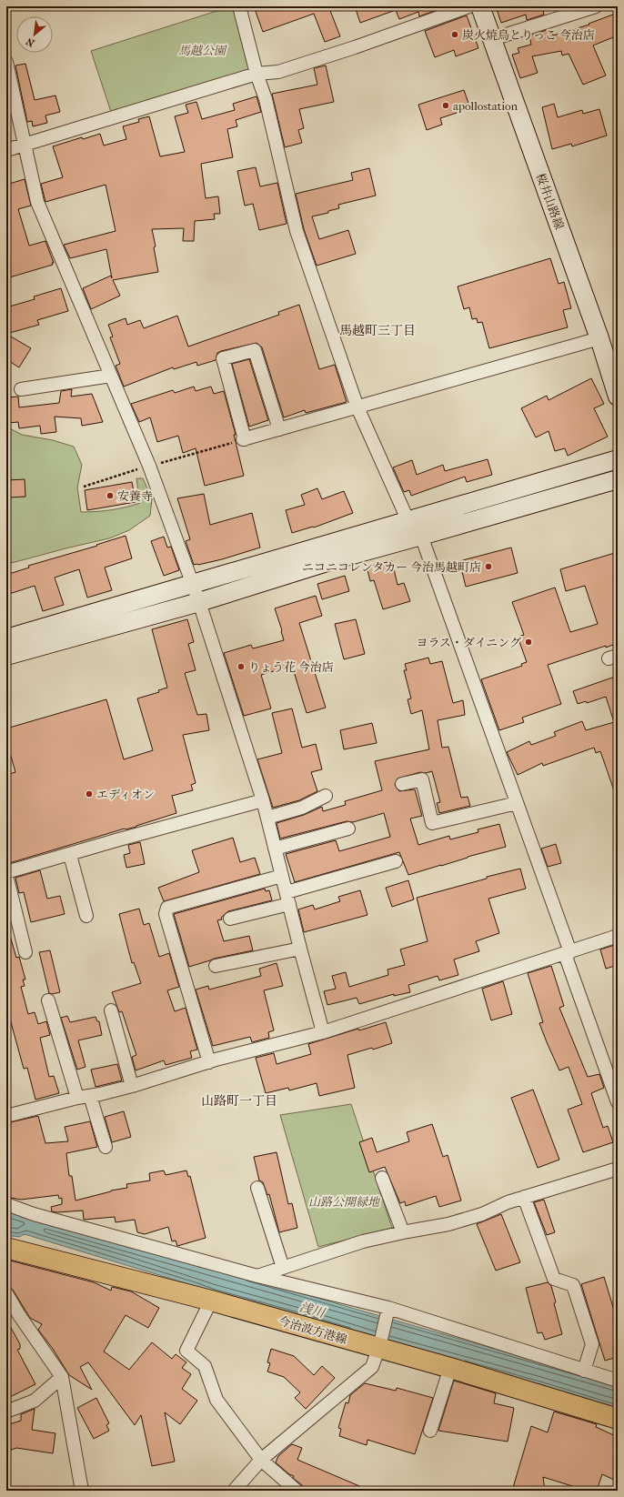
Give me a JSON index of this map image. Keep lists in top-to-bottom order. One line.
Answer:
{"streets":{"main road":["今治波方港線"],"street":["桜井山路線"]},"districts":["馬越町三丁目","山路町一丁目"],"water":["浅川"],"parks":["馬越公園","山路公開緑地"],"places":["炭火焼鳥とりっこ 今治店","apollostation","安養寺","ニコニコレンタカー 今治馬越町店","ヨラス・ダイニング","りょう花 今治店","エディオン"],"north":"bottom left"}
